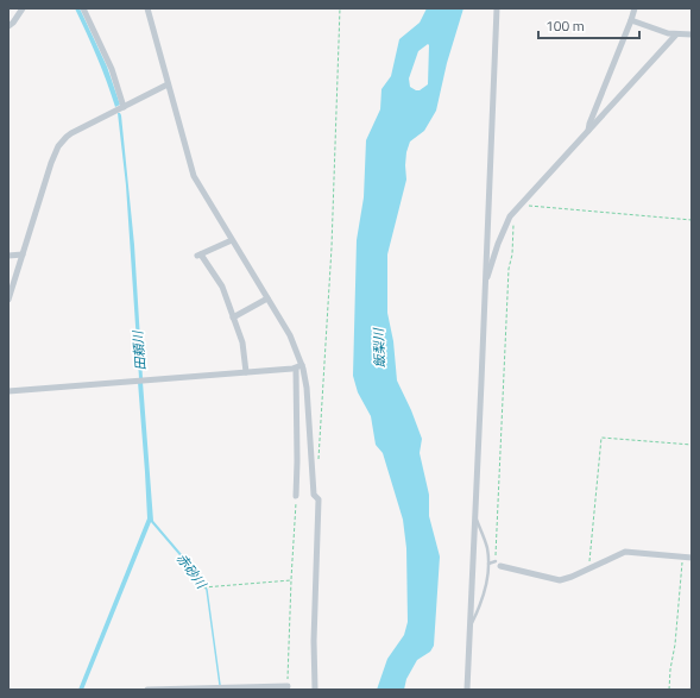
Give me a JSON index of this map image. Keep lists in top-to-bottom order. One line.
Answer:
{"water":["飯梨川","田頼川","赤砂川"],"scale_bar":"100 m"}
